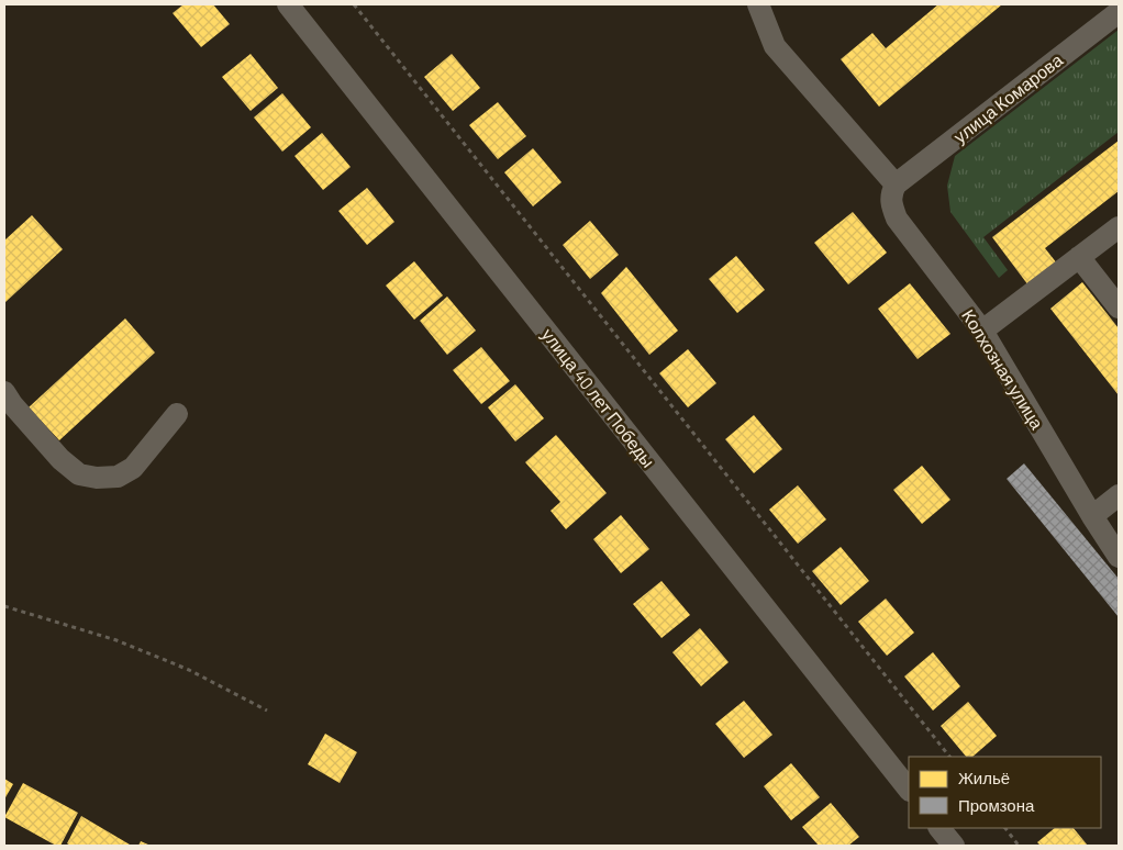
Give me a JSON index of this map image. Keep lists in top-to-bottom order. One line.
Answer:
{"streets":{"street":["улица Комарова","Колхозная улица","улица 40 лет Победы"]},"crossings":[["улица Комарова","Колхозная улица"]],"legend":["Жильё","Промзона"]}
